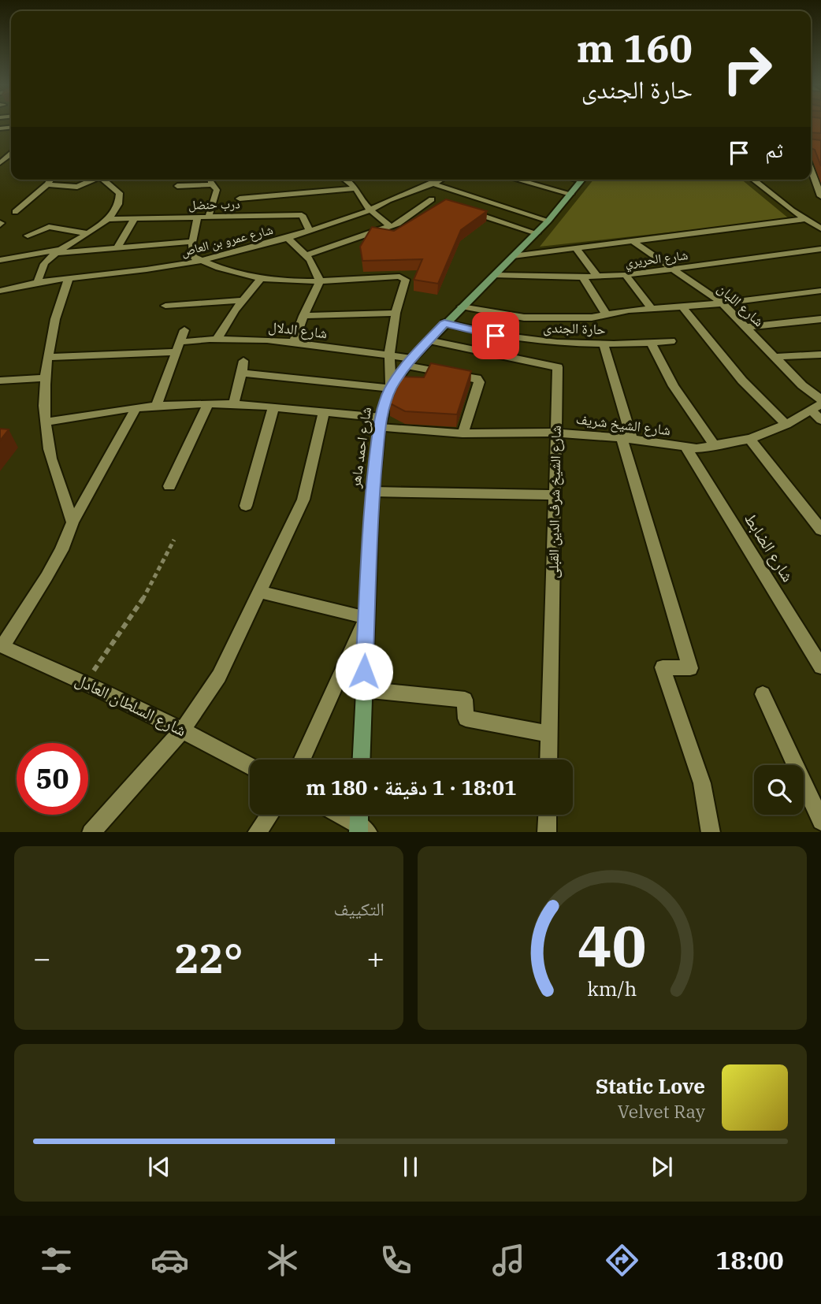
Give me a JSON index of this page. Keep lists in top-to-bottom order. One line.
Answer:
{"streets":{"main road":["شارع احمد ماهر"],"street":["درب حنضل","شارع عمرو بن العاص","شارع الحريري","شارع اللبان","حارة الجندى","شارع الدلال","شارع الشيخ شريف","شارع الشيخ شرف الدين القبلى","شارع الضابط","شارع السلطان العادل"]},"crossings":[["درب حنضل","شارع عمرو بن العاص"],["شارع الحريري","شارع اللبان"],["شارع الحريري","شارع احمد ماهر"],["حارة الجندى","شارع احمد ماهر"],["شارع الدلال","شارع الشيخ شريف"],["شارع الدلال","شارع احمد ماهر"],["شارع الشيخ شريف","شارع احمد ماهر"],["شارع الشيخ شريف","شارع الشيخ شرف الدين القبلى"],["شارع الشيخ شريف","شارع الضابط"],["شارع احمد ماهر","شارع الشيخ شرف الدين القبلى"]],"page":{"turn":["160 m","حارة الجندى"],"then":"ثم","limit":"50","trip":"18:01 · 1 دقيقة · 180 m","tile":"التكييف","heat":["−","22°","+"],"song":["Static Love","Velvet Ray"],"tabs":"18:00","gauge":["40","km/h"]}}
